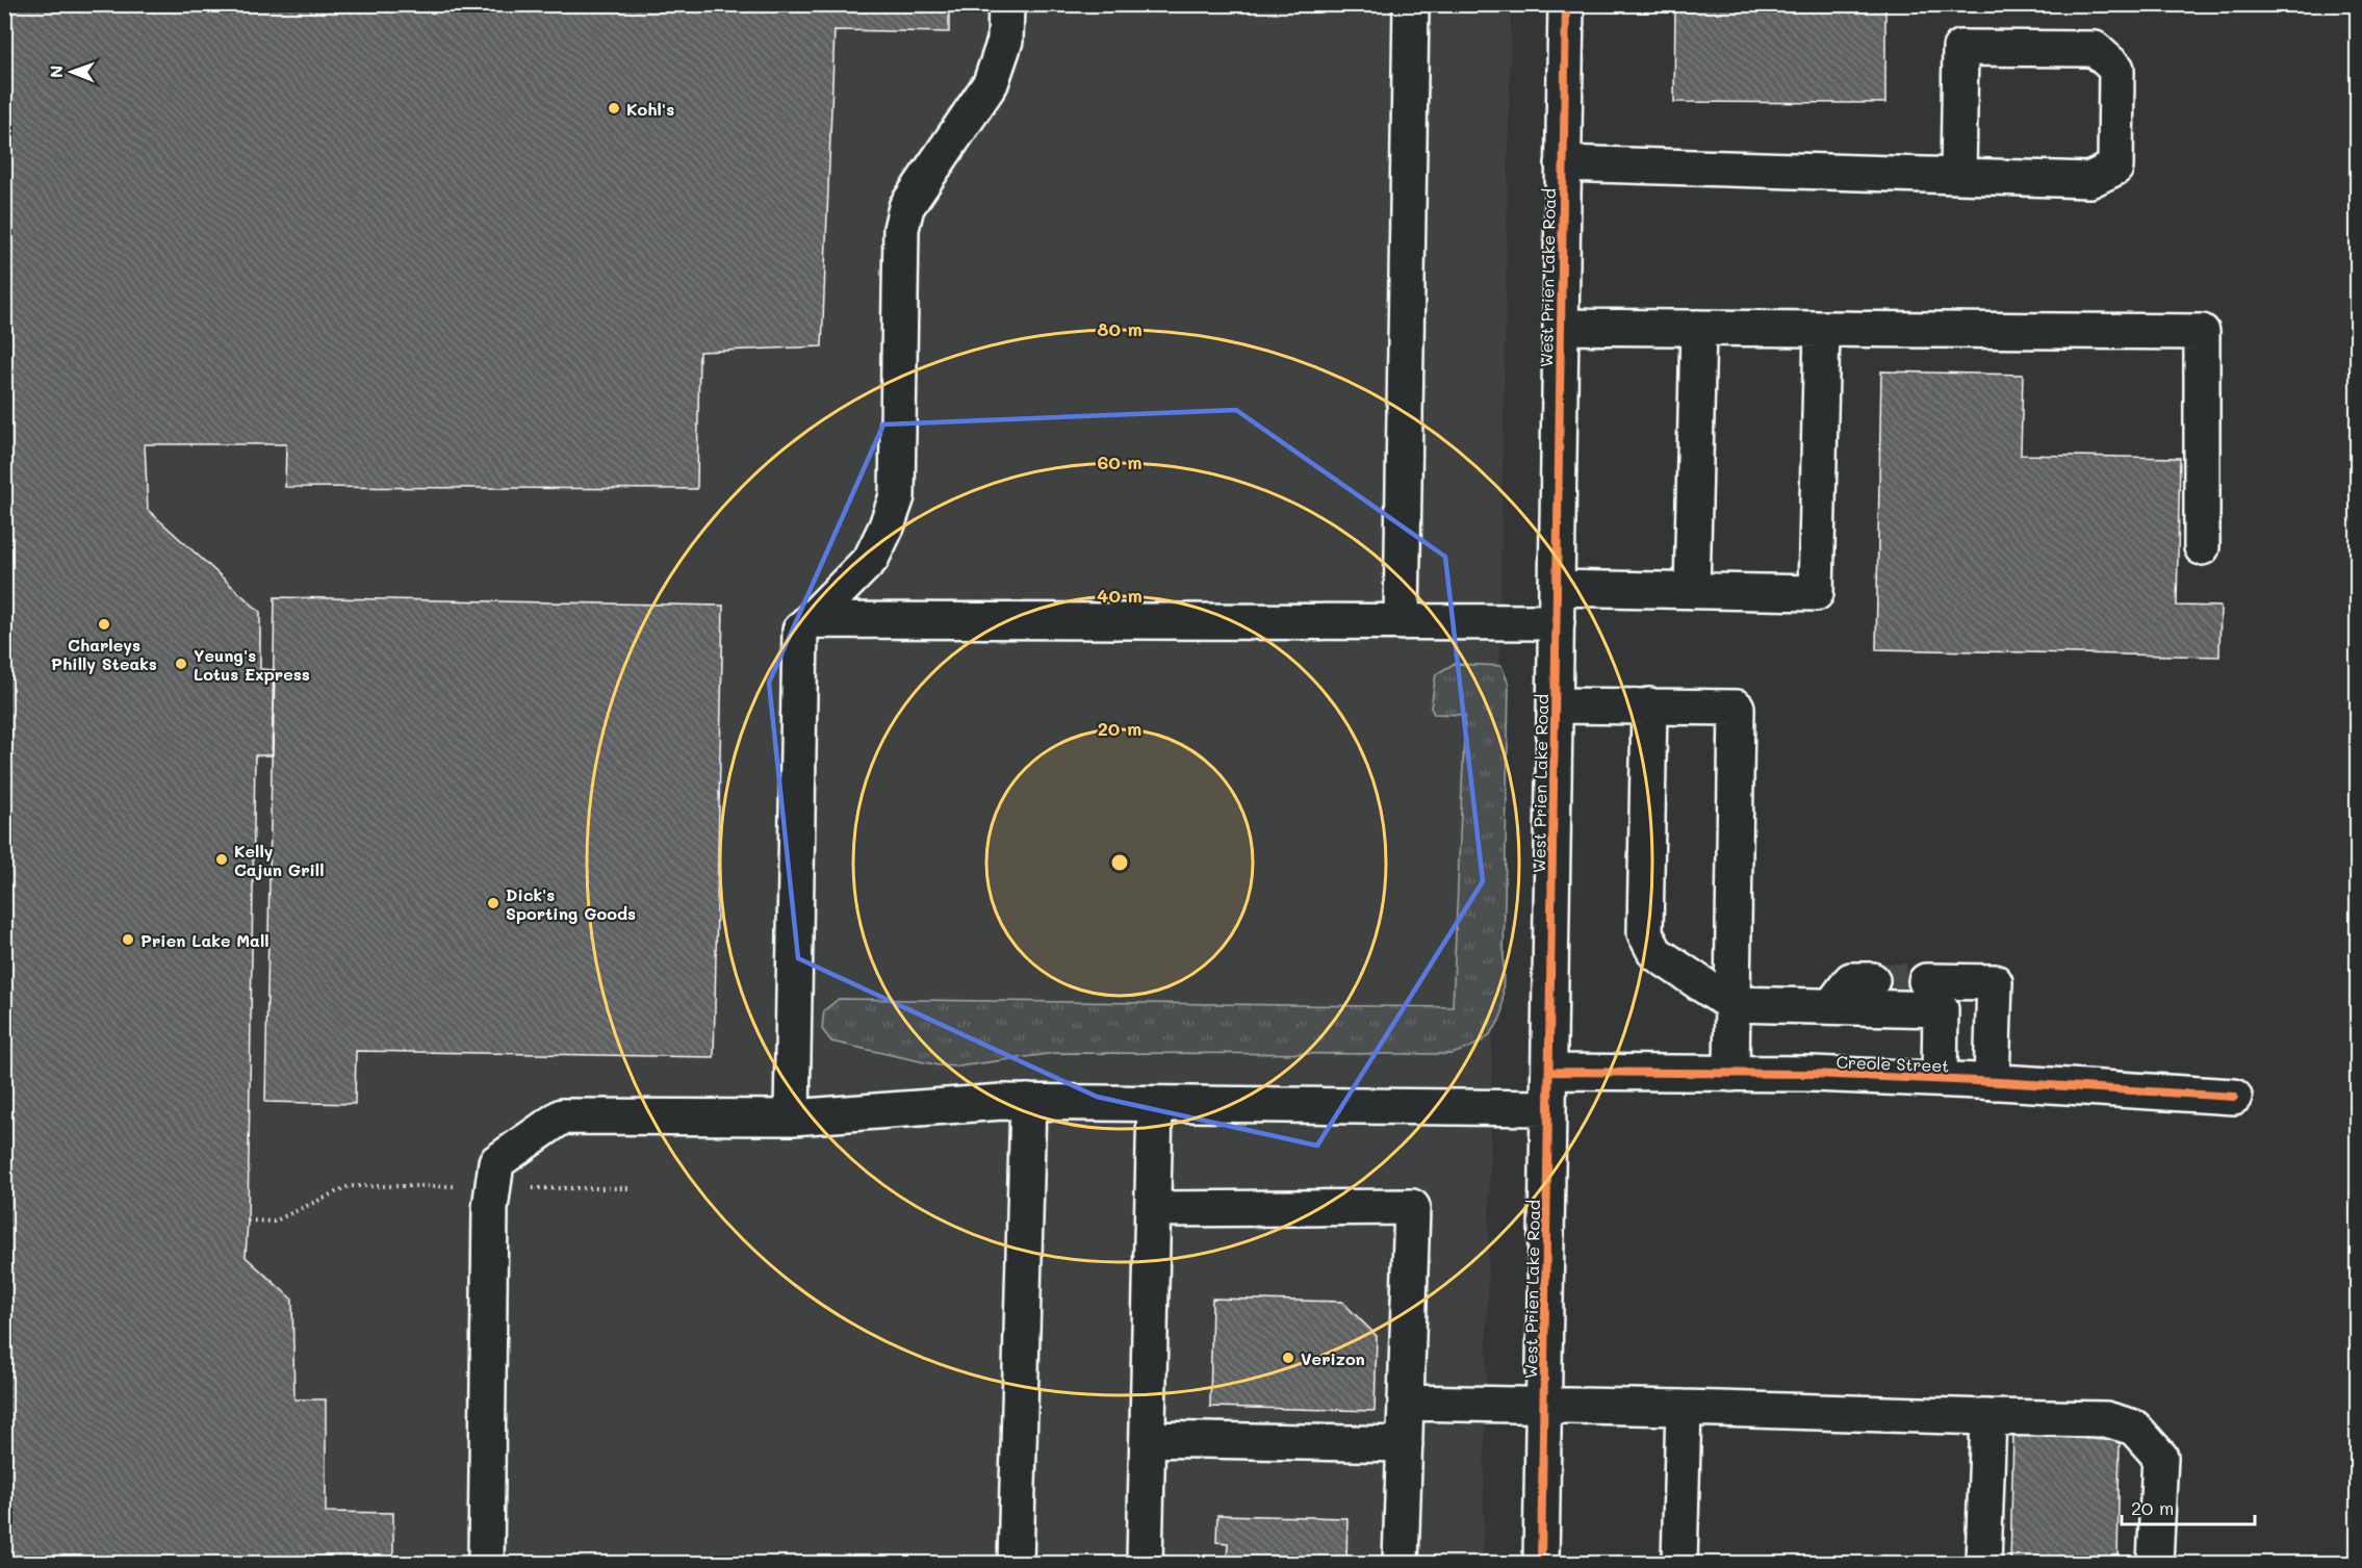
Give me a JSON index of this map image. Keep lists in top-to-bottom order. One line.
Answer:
{"streets":{"street":["West Prien Lake Road","Creole Street"]},"crossings":[["West Prien Lake Road","Creole Street"]],"places":["Kohl's","Charleys Philly Steaks","Yeung's Lotus Express","Kelly Cajun Grill","Dick's Sporting Goods","Prien Lake Mall","Verizon"],"scale_bar":"20 m","north":"left","rings":["80 m","60 m","40 m","20 m"]}
